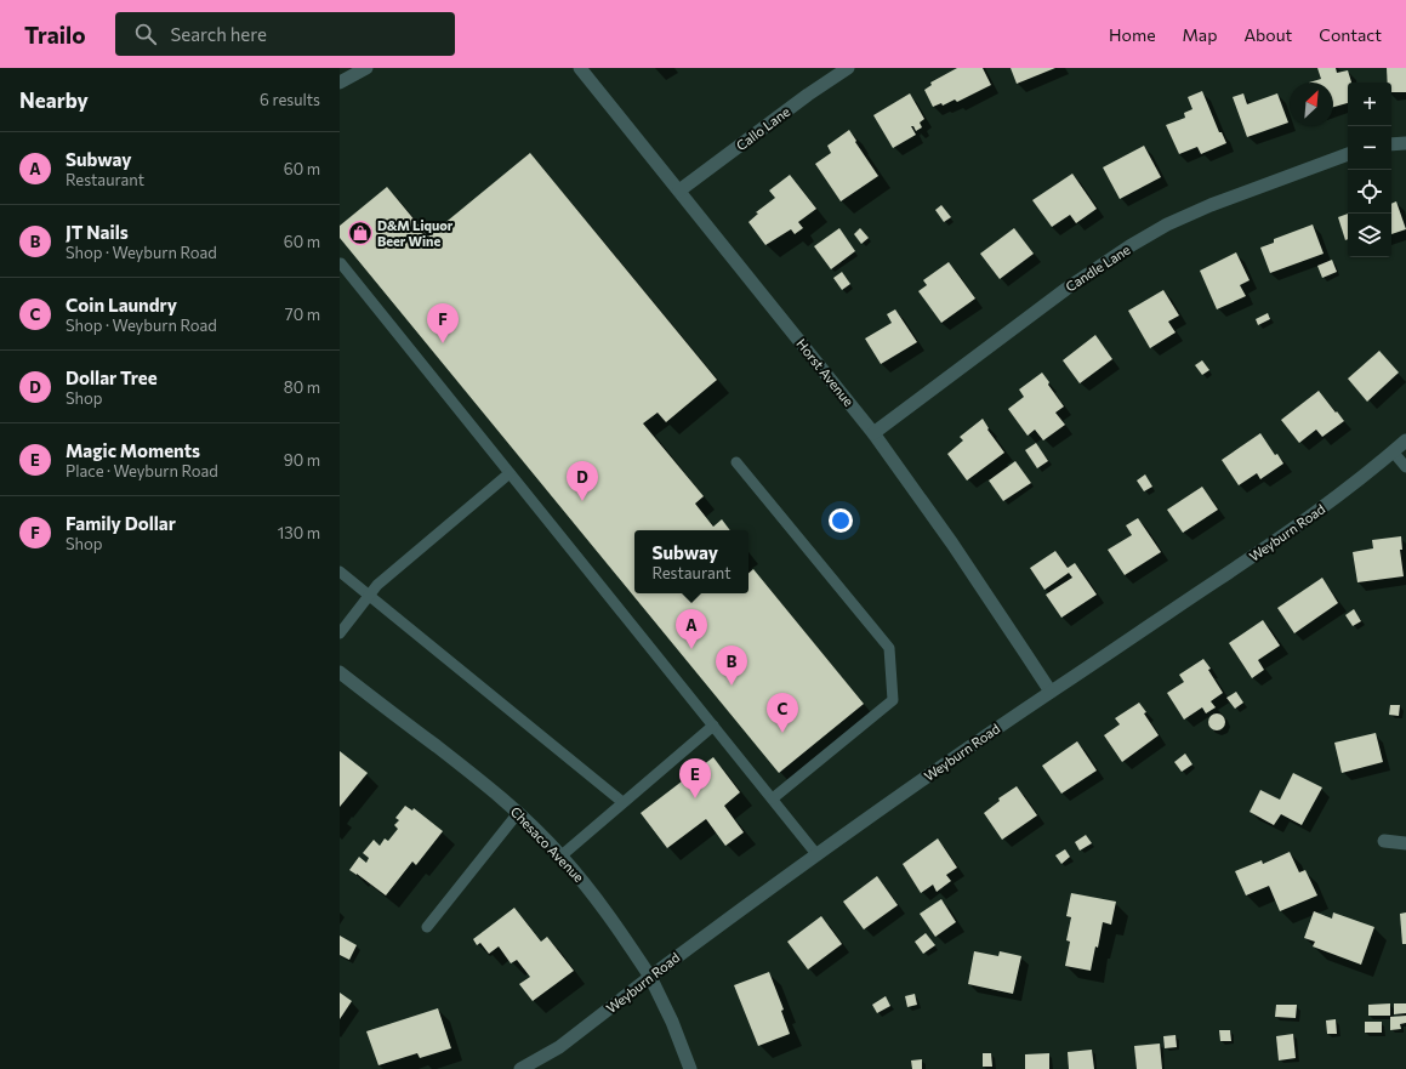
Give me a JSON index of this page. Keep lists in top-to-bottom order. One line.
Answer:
{"streets":{"street":["Callo Lane","Candle Lane","Horst Avenue","Weyburn Road","Chesaco Avenue"]},"crossings":[["Callo Lane","Horst Avenue"],["Candle Lane","Horst Avenue"],["Horst Avenue","Weyburn Road"],["Weyburn Road","Chesaco Avenue"]],"places":{"shop":["D&M Liquor Beer Wine"]},"north":"top right","page":{"header":"Trailo","search":"Search here","nav":["Home","Map","About","Contact"],"heading":["Nearby","6 results"],"map_buttons":["+","−"],"list":[{"mark":"A","name":"Subway","note":"Restaurant","value":"60 m"},{"mark":"B","name":"JT Nails","note":"Shop · Weyburn Road","value":"60 m"},{"mark":"C","name":"Coin Laundry","note":"Shop · Weyburn Road","value":"70 m"},{"mark":"D","name":"Dollar Tree","note":"Shop","value":"80 m"},{"mark":"E","name":"Magic Moments","note":"Place · Weyburn Road","value":"90 m"},{"mark":"F","name":"Family Dollar","note":"Shop","value":"130 m"}],"pins":["F","D","A","B","C","E"],"popup":["Subway","Restaurant"]}}
